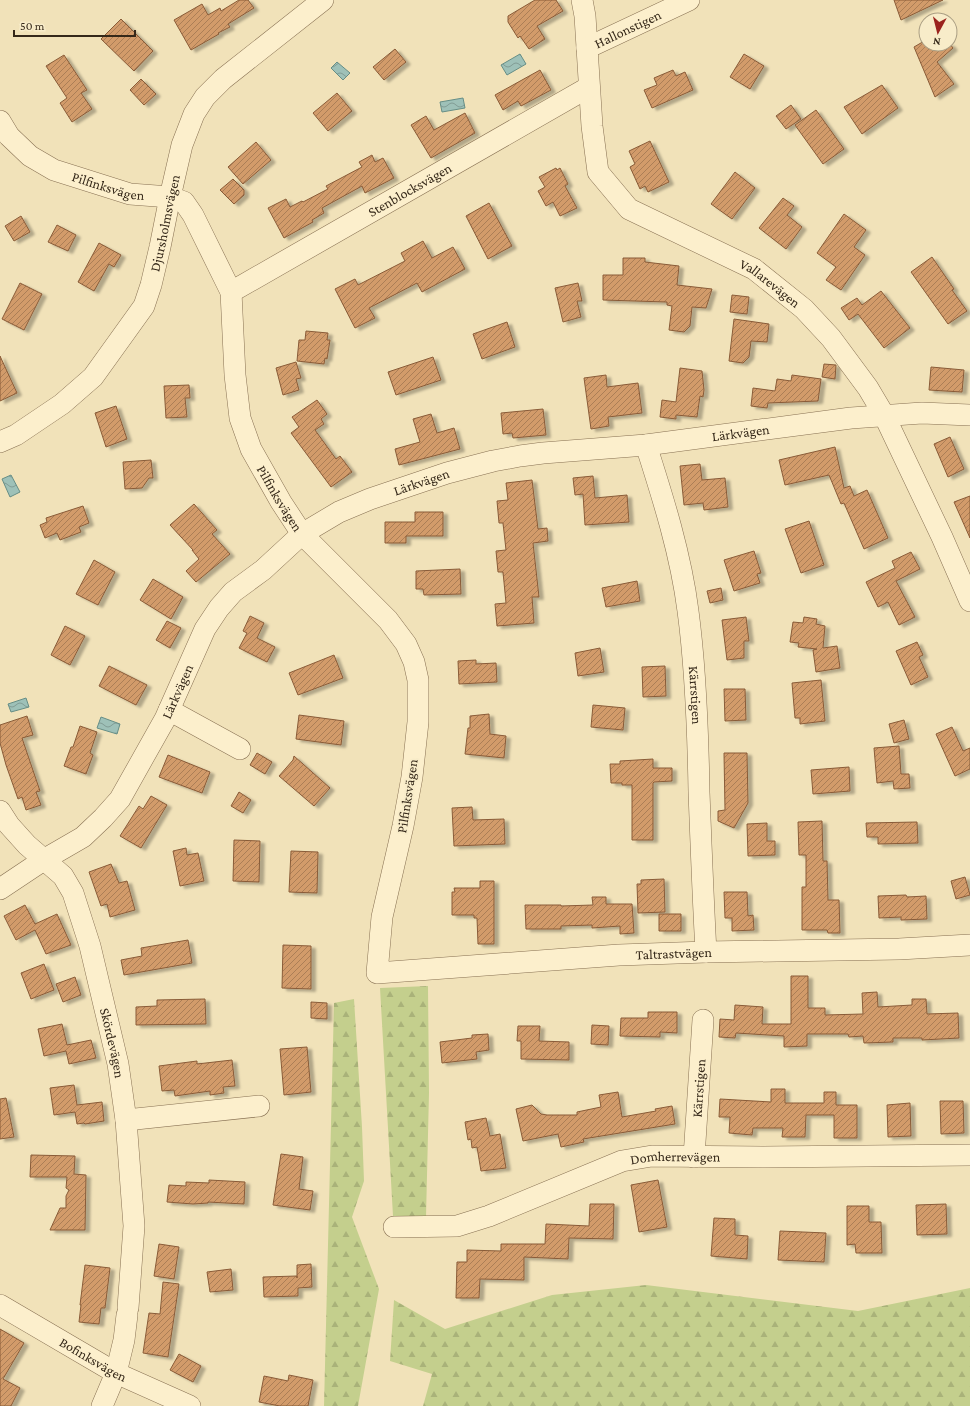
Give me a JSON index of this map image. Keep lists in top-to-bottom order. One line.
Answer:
{"streets":{"street":["Hallonstigen","Pilfinksvägen","Stenblocksvägen","Djursholmsvägen","Vallarevägen","Lärkvägen","Kärrstigen","Taltrastvägen","Skördevägen","Domherrevägen","Bofinksvägen"]},"crossings":[["Hallonstigen","Vallarevägen"],["Pilfinksvägen","Stenblocksvägen"],["Pilfinksvägen","Djursholmsvägen"],["Pilfinksvägen","Lärkvägen"],["Pilfinksvägen","Taltrastvägen"],["Stenblocksvägen","Vallarevägen"],["Vallarevägen","Lärkvägen"],["Lärkvägen","Kärrstigen"],["Lärkvägen","Skördevägen"],["Kärrstigen","Taltrastvägen"],["Kärrstigen","Domherrevägen"],["Skördevägen","Bofinksvägen"]],"scale_bar":"50 m","north":"bottom"}
